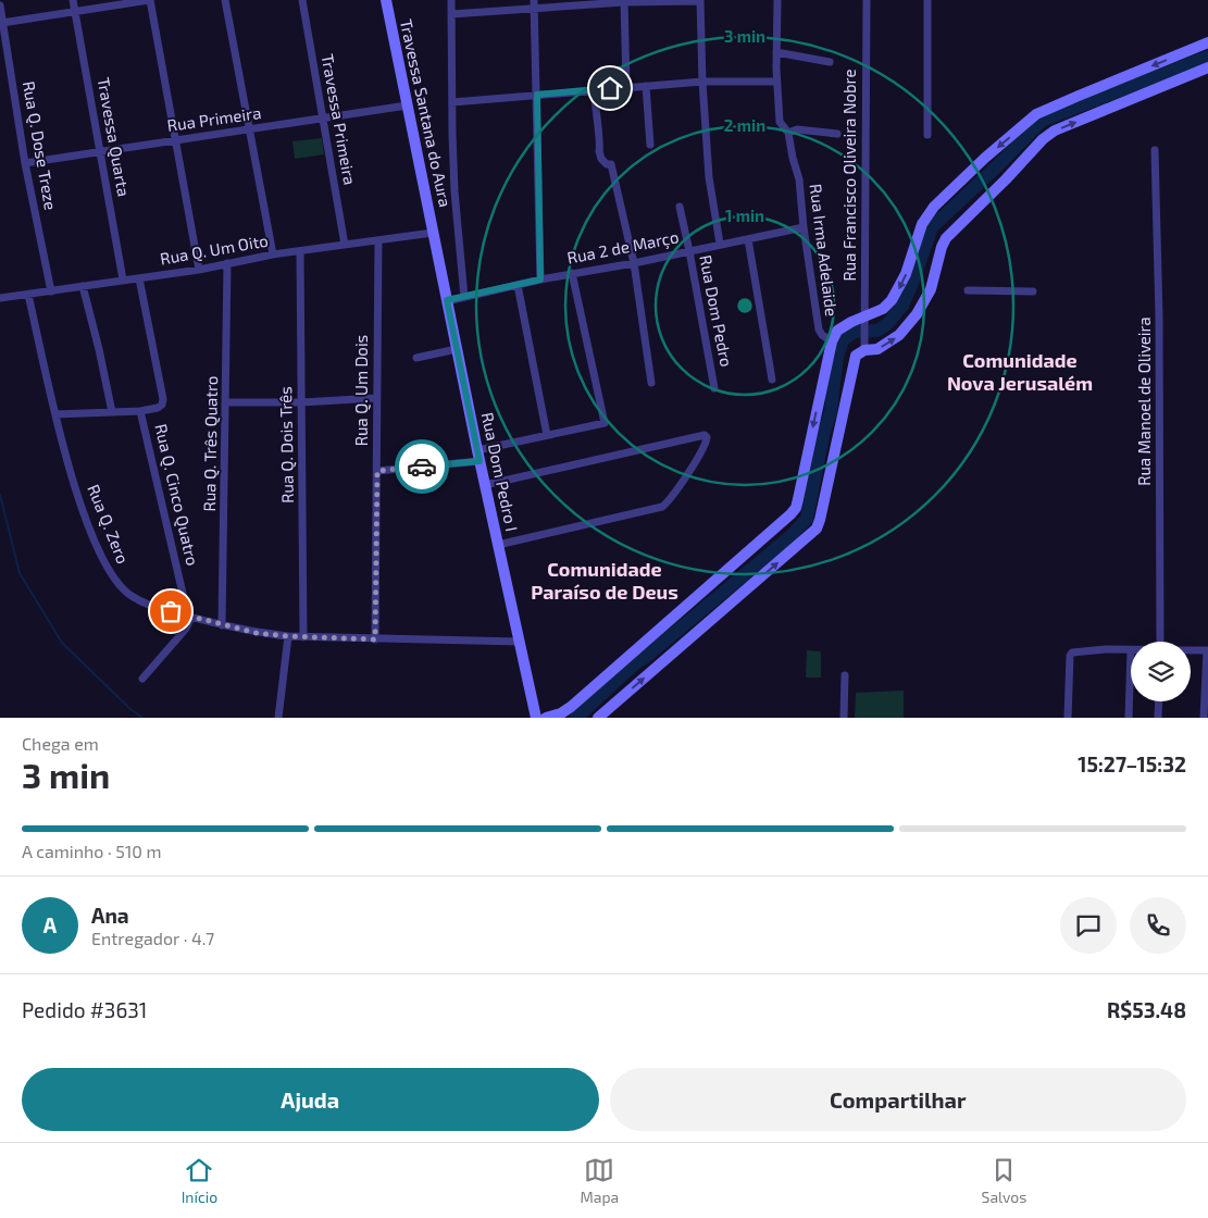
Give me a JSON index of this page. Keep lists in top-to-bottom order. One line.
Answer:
{"streets":{"street":["Travessa Santana do Aura","Rua Primeira","Travessa Primeira","Travessa Quarta","Rua Q. Dose Treze","Rua Francisco Oliveira Nobre","Rua 2 de Março","Rua Q. Um Oito","Rua Irma Adelaide","Rua Dom Pedro","Rua Q. Um Dois","Rua Manoel de Oliveira","Rua Q. Três Quatro","Rua Q. Dois Três","Rua Dom Pedro I","Rua Q. Cinco Quatro","Rua Q. Zero"]},"crossings":[["Travessa Santana do Aura","Rua Primeira"],["Travessa Santana do Aura","Rua Q. Um Oito"],["Travessa Santana do Aura","Rua Dom Pedro I"],["Rua Primeira","Travessa Primeira"],["Rua Primeira","Travessa Quarta"],["Rua Primeira","Rua Q. Dose Treze"],["Travessa Primeira","Rua Q. Um Oito"],["Travessa Quarta","Rua Q. Um Oito"],["Rua Q. Dose Treze","Rua Q. Um Oito"],["Rua 2 de Março","Rua Irma Adelaide"],["Rua 2 de Março","Rua Dom Pedro"],["Rua 2 de Março","Rua Dom Pedro I"],["Rua Q. Um Oito","Rua Q. Um Dois"],["Rua Q. Um Oito","Rua Q. Três Quatro"],["Rua Q. Um Oito","Rua Q. Dois Três"],["Rua Q. Um Oito","Rua Dom Pedro I"],["Rua Q. Um Oito","Rua Q. Zero"],["Rua Q. Um Dois","Rua Q. Zero"],["Rua Q. Três Quatro","Rua Q. Zero"],["Rua Q. Dois Três","Rua Q. Zero"],["Rua Dom Pedro I","Rua Q. Zero"],["Rua Q. Cinco Quatro","Rua Q. Zero"]],"districts":["Comunidade Nova Jerusalém","Comunidade Paraíso de Deus"],"page":{"heading":["3 min","Chega em","15:27–15:32"],"panel":["Ana","Entregador · 4.7","Pedido #3631","R$53.48"],"bar":"A caminho · 510 m","round":"A","buttons":["Ajuda","Compartilhar"],"tabs":["Início","Mapa","Salvos"]},"rings":["3 min","2 min","1 min"]}
